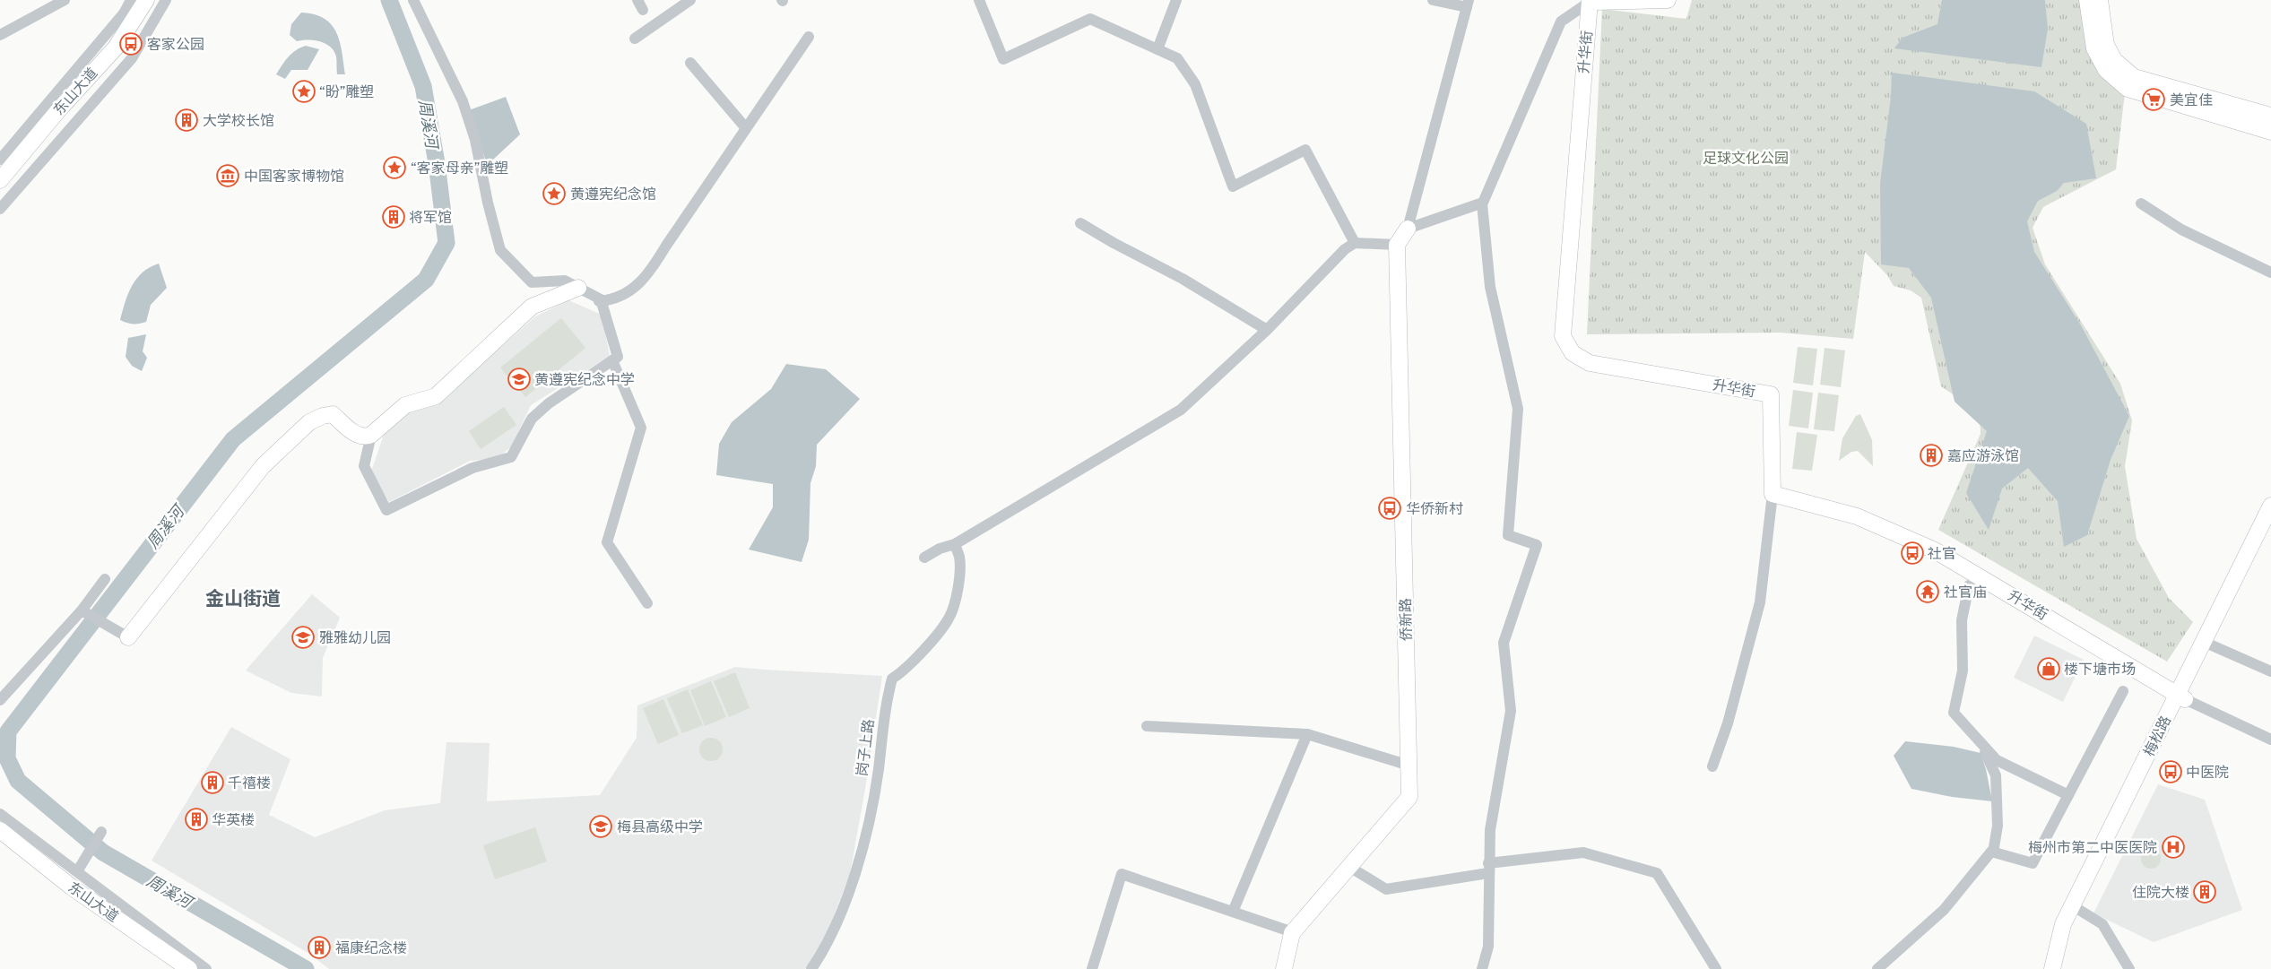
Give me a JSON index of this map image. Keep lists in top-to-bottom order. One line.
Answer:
{"streets":{"street":["升华街","东山大道","侨新路","梅松路","岗子上路"]},"crossings":[["升华街","梅松路"]],"districts":["金山街道"],"water":["周溪河"],"parks":["足球文化公园"],"places":{"bus stop":["客家公园","华侨新村","社官","中医院"],"place":["“盼”雕塑","“客家母亲”雕塑","黄遵宪纪念馆"],"supermarket":["美宜佳"],"building":["大学校长馆","将军馆","嘉应游泳馆","千禧楼","华英楼","住院大楼","福康纪念楼"],"museum":["中国客家博物馆"],"school or university":["黄遵宪纪念中学","雅雅幼儿园","梅县高级中学"],"temple":["社官庙"],"shop":["楼下塘市场"],"hospital":["梅州市第二中医医院"]}}
